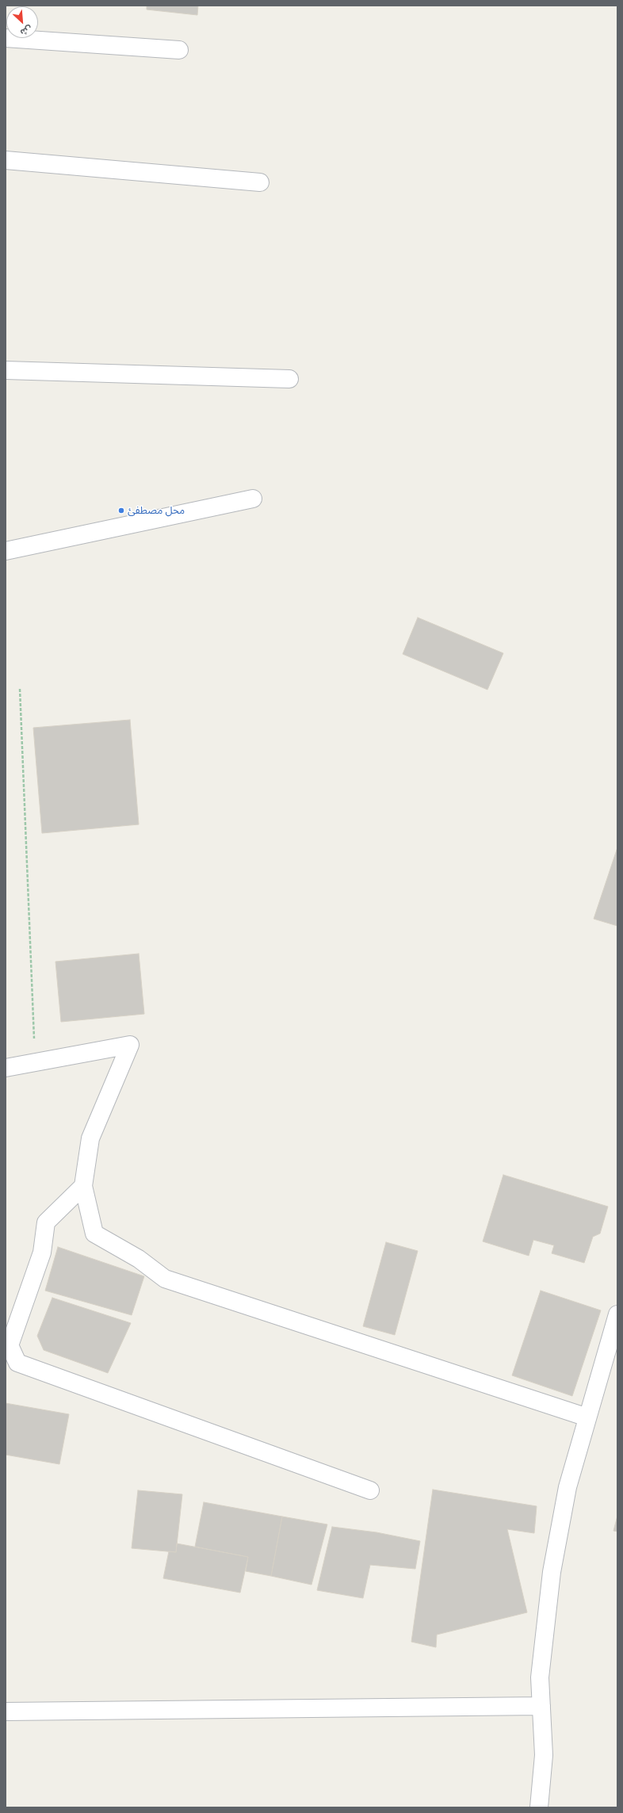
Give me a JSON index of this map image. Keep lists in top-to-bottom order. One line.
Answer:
{"places":["محل مصطفئ"],"north":"bottom right"}
